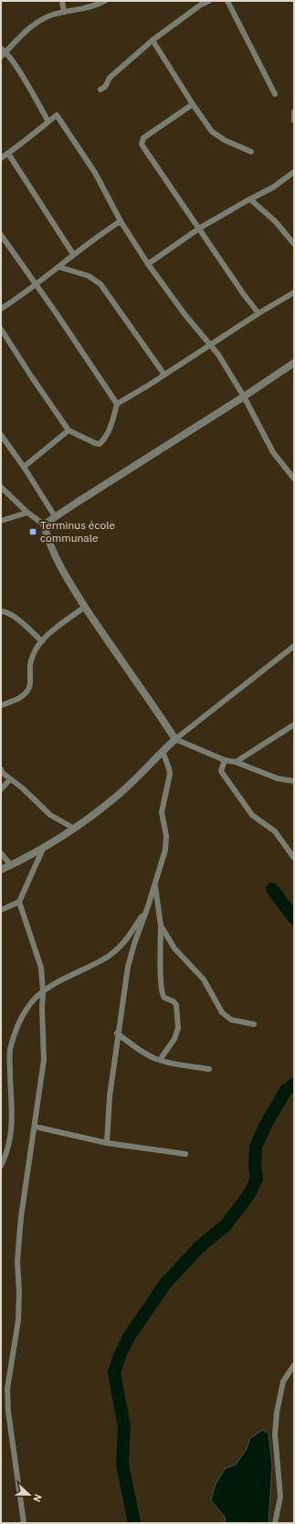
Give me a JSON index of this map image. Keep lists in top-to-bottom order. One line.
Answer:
{"places":{"transit":["Terminus école communale"]},"north":"right"}
